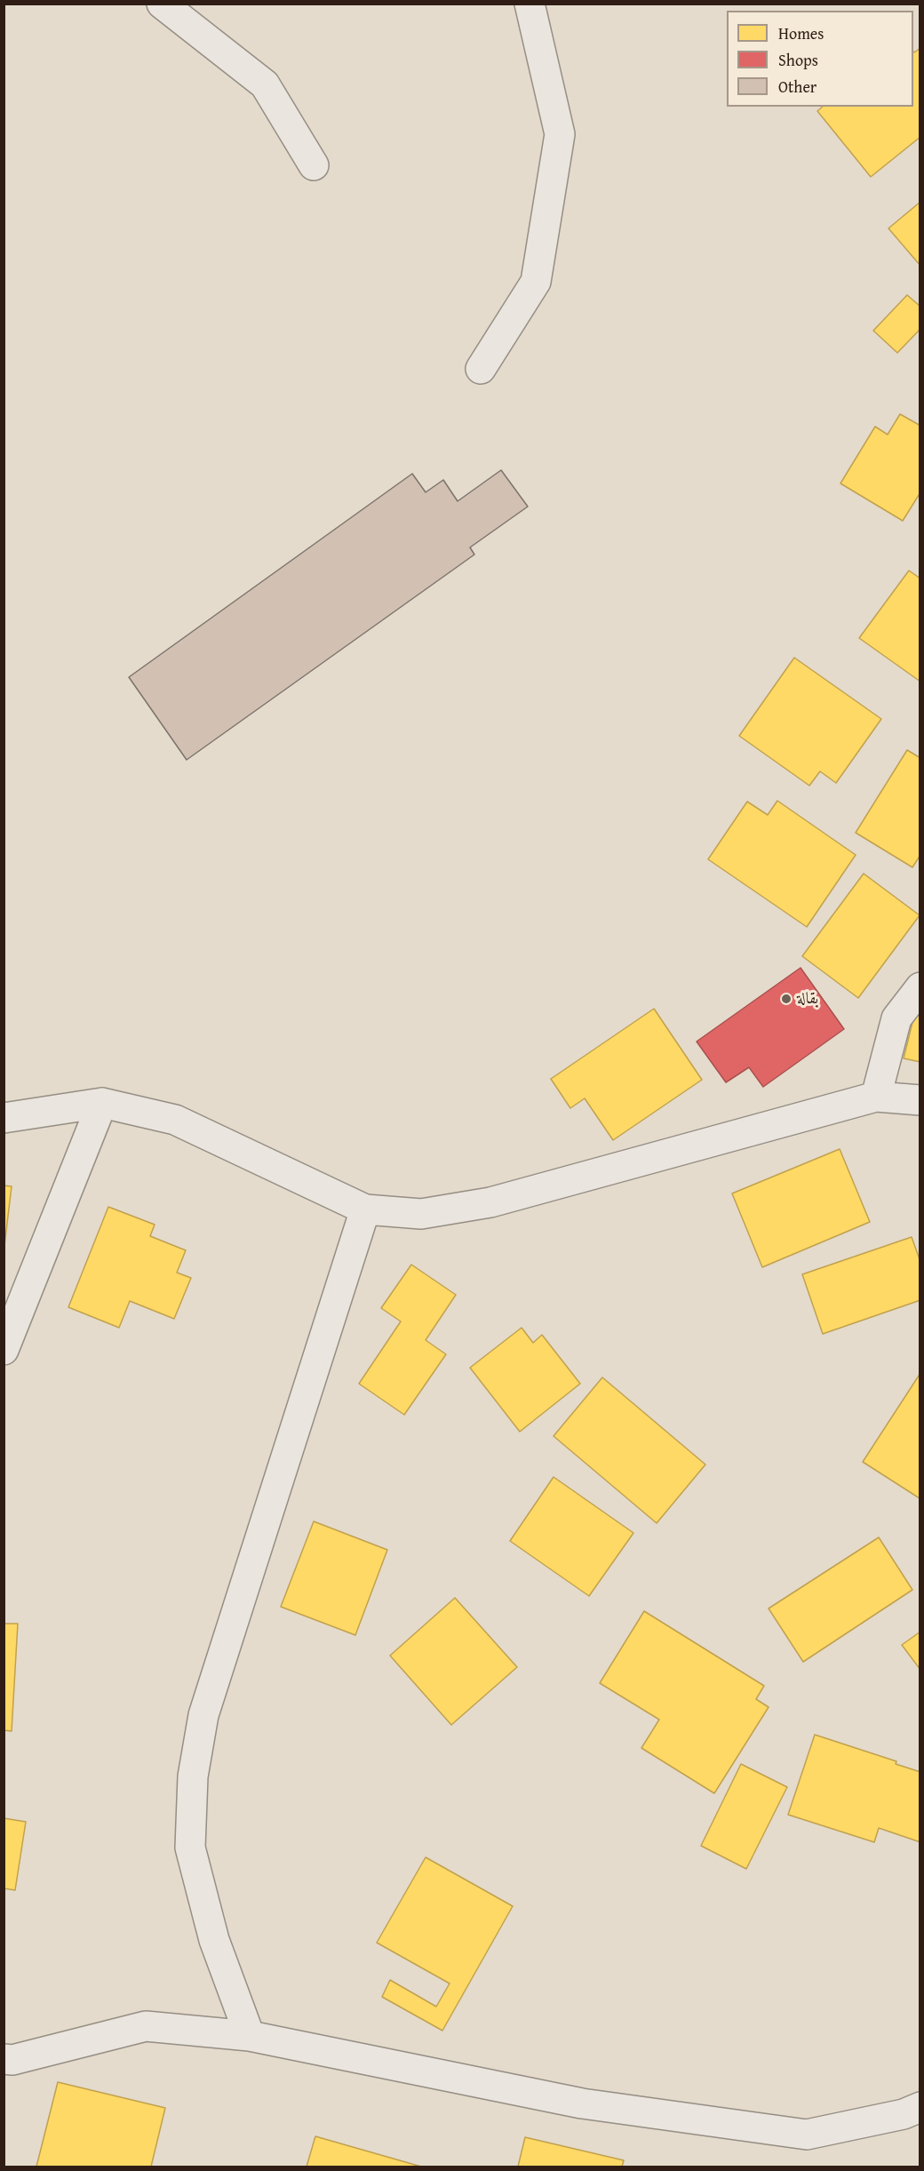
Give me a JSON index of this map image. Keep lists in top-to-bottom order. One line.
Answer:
{"places":["بقالة"],"legend":["Homes","Shops","Other"]}
